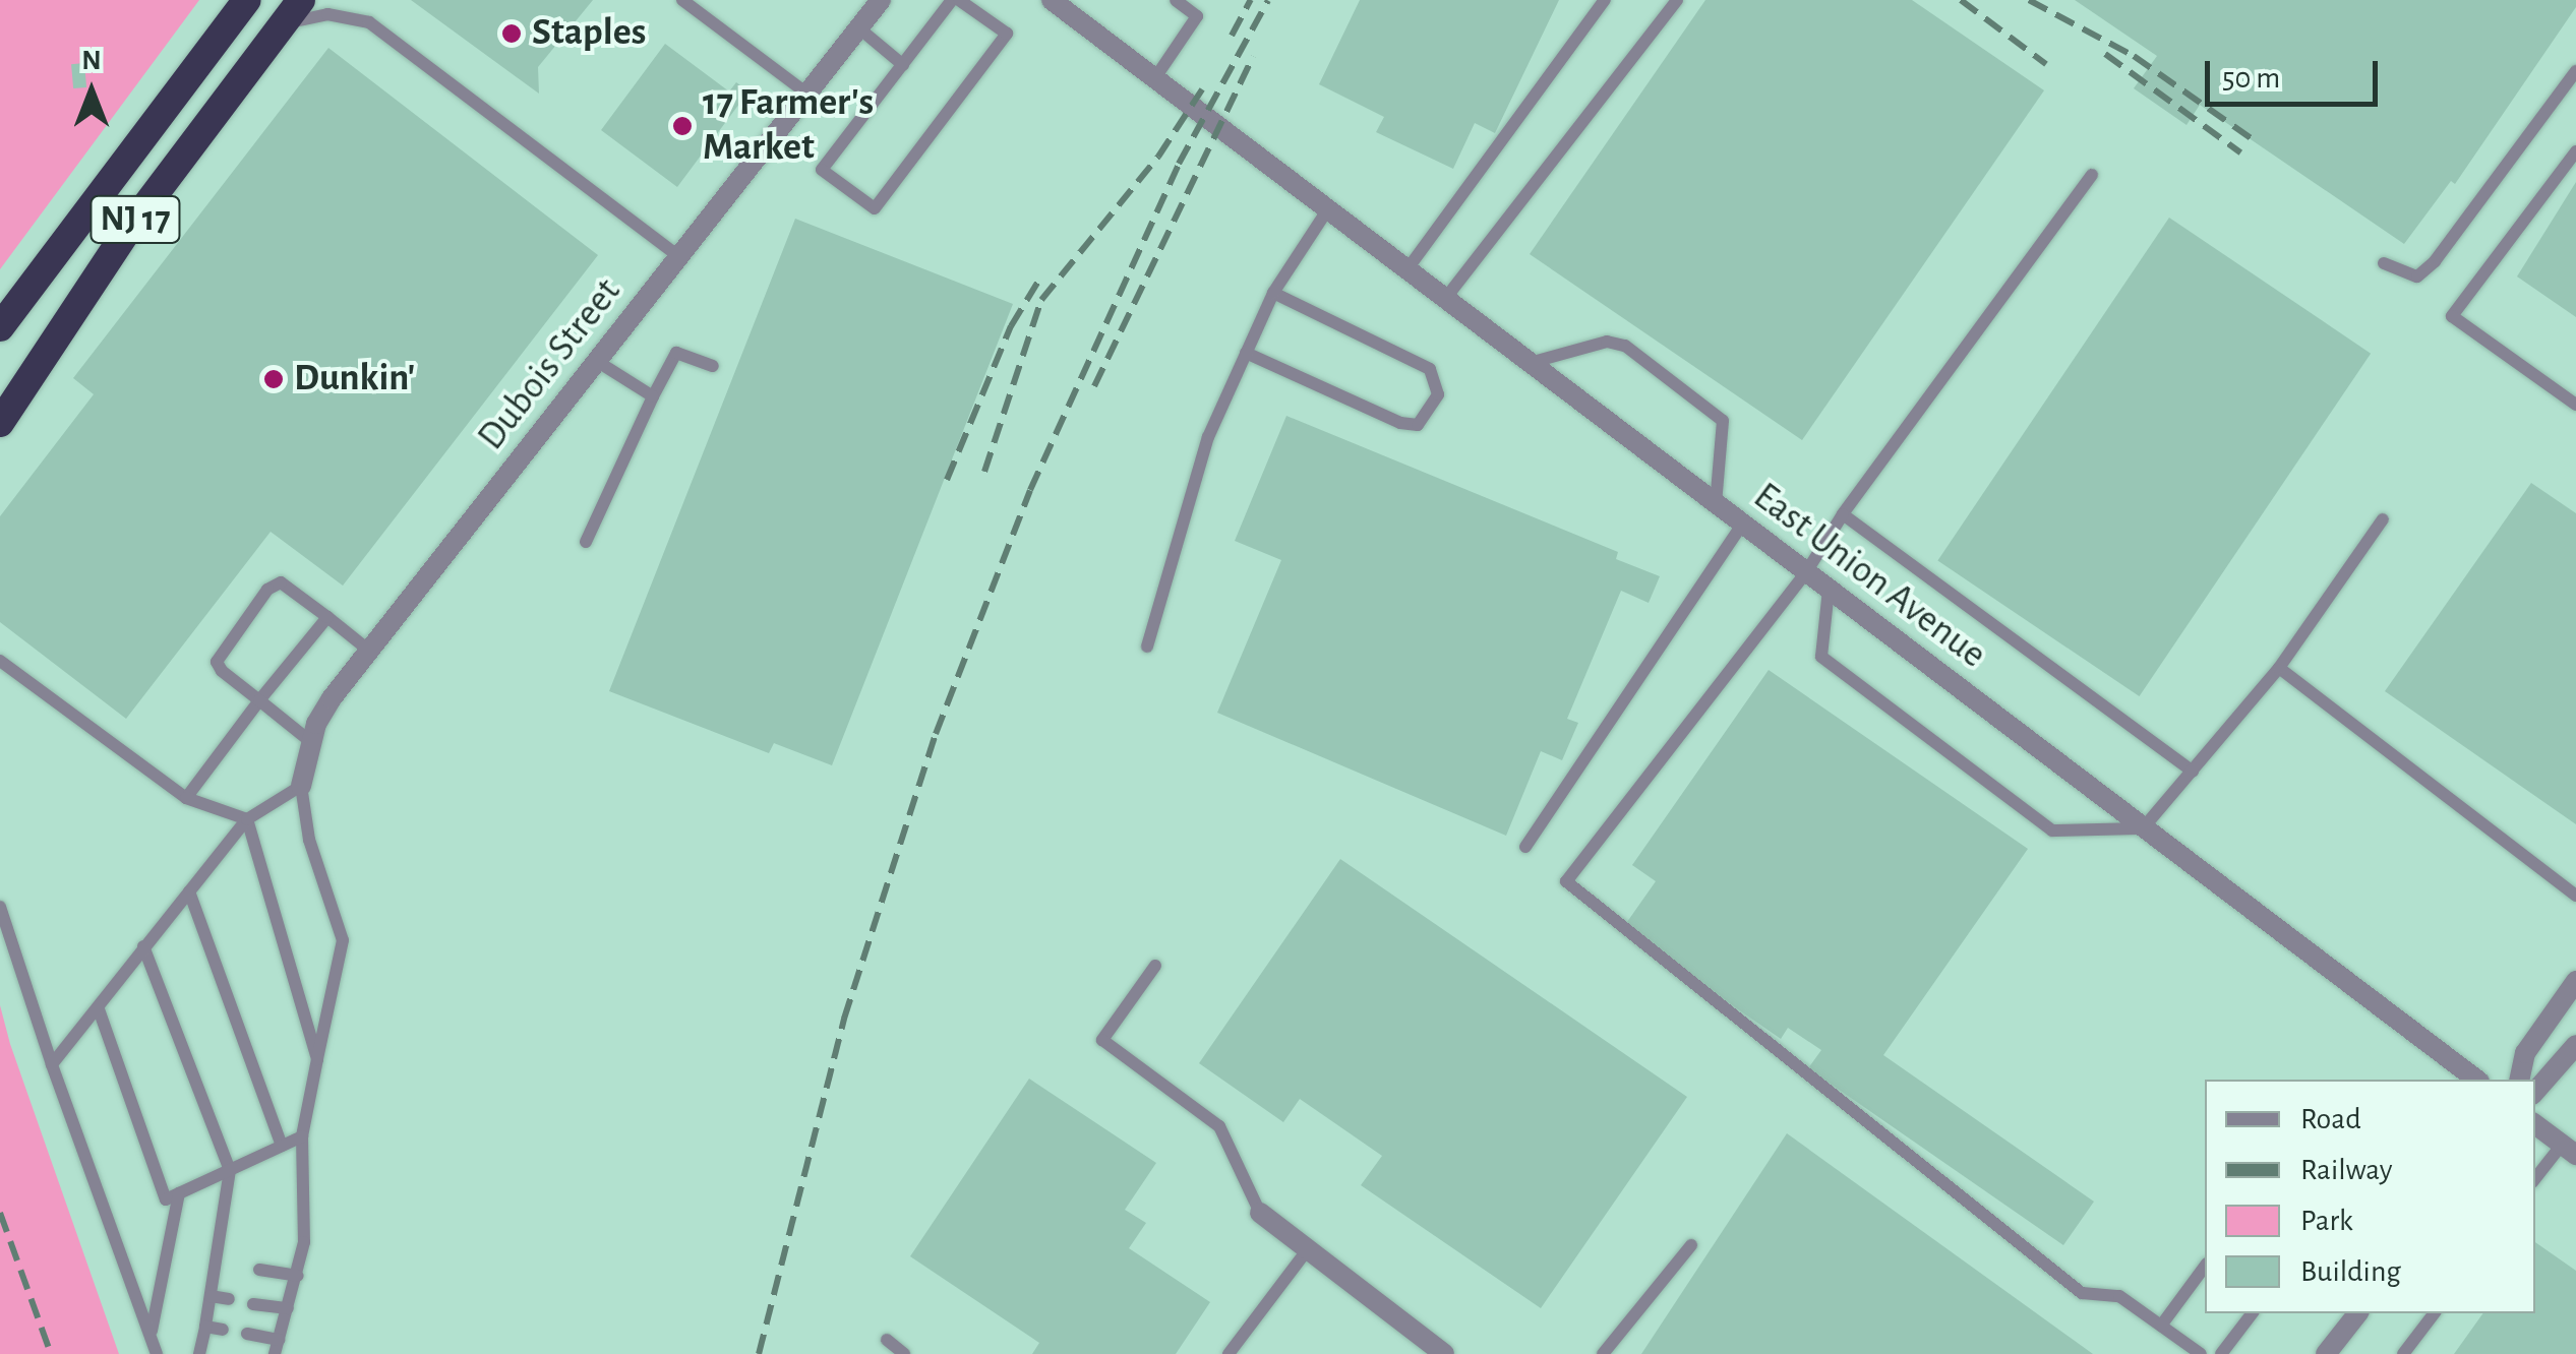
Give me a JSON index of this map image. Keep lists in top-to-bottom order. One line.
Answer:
{"streets":{"highway":["NJ 17"],"street":["Dubois Street","East Union Avenue"]},"places":["Staples","17 Farmer's Market","Dunkin'"],"legend":["Road","Railway","Park","Building"],"scale_bar":"50 m","north":"top"}
